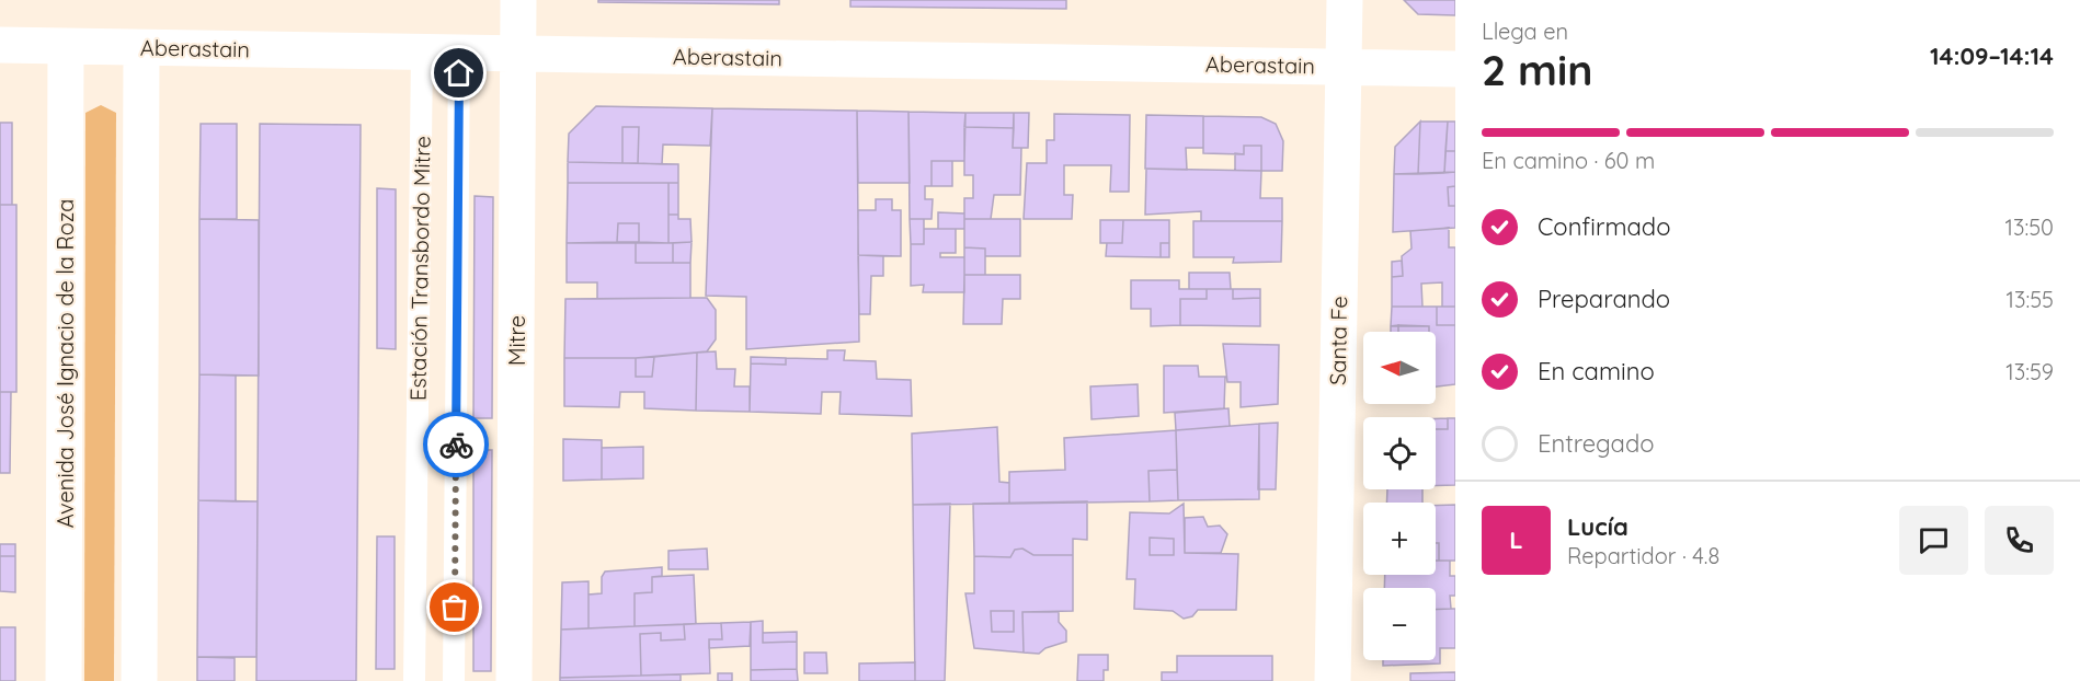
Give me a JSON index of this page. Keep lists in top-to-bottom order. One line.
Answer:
{"streets":{"street":["Aberastain","Mitre","Santa Fe","Avenida José Ignacio de la Roza"],"lane":["Estación Transbordo Mitre"]},"crossings":[["Aberastain","Estación Transbordo Mitre"],["Aberastain","Mitre"],["Aberastain","Santa Fe"],["Aberastain","Avenida José Ignacio de la Roza"]],"north":"left","page":{"heading":["2 min","Llega en","14:09–14:14"],"panel":["Lucía","Repartidor · 4.8"],"bar":"En camino · 60 m","list":[["Confirmado","13:50"],["Preparando","13:55"],["En camino","13:59"],"Entregado"],"map_buttons":["+","−"],"round":"L"}}
